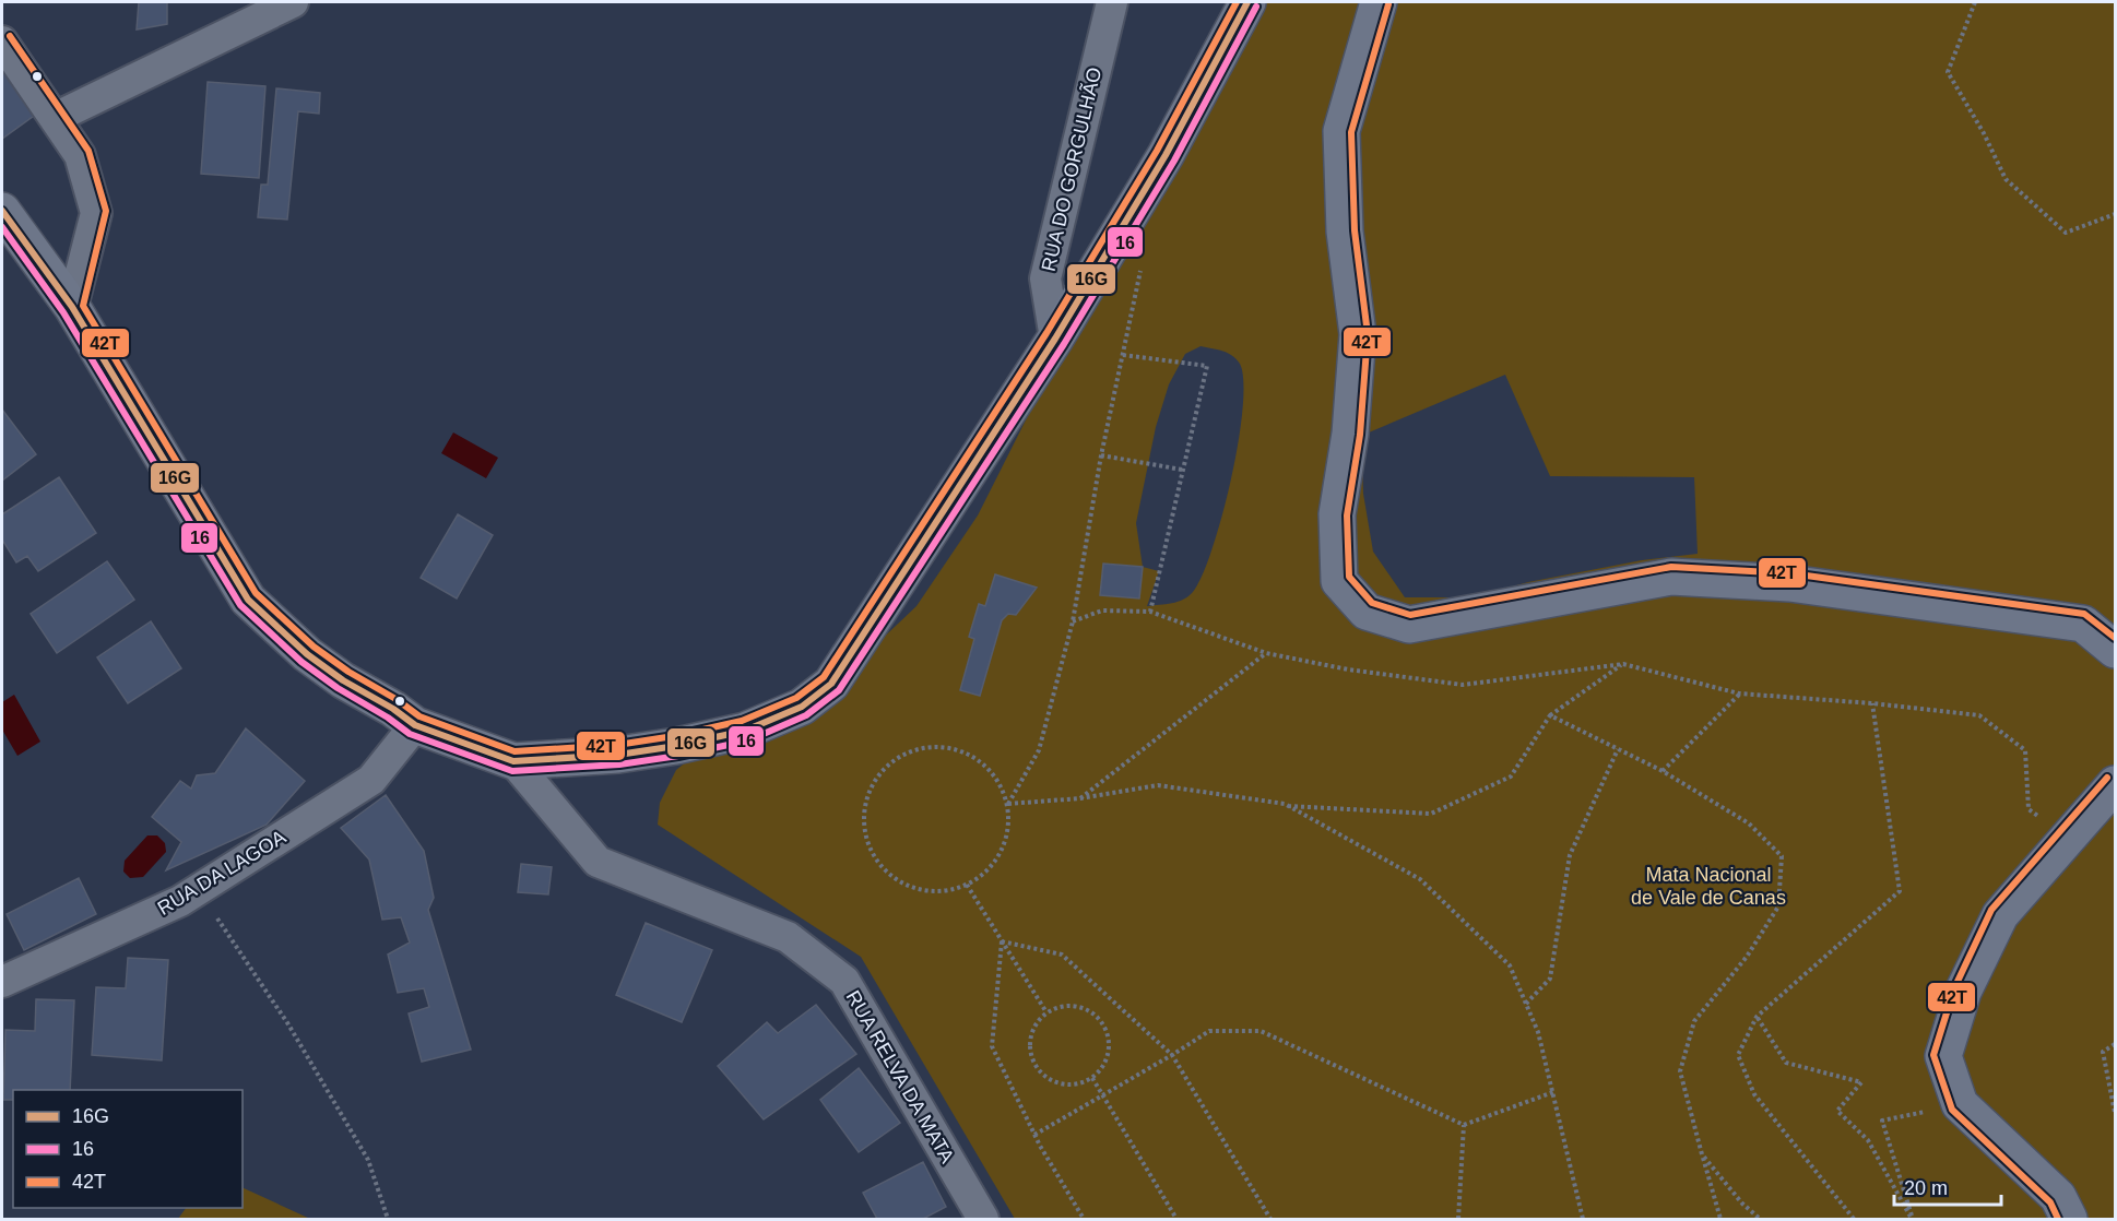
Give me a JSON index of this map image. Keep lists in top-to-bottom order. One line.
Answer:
{"streets":{"street":["RUA DO GORGULHÃO","RUA DA LAGOA","RUA RELVA DA MATA"]},"parks":["Mata Nacional de Vale de Canas"],"lines":["transit line 16G","transit line 42T","transit line 16"],"legend":["16G","16","42T"],"scale_bar":"20 m"}
